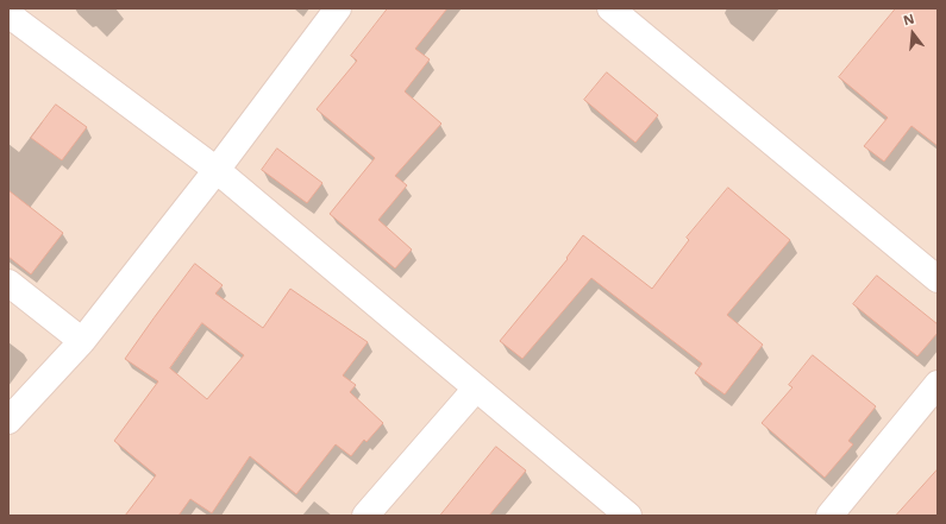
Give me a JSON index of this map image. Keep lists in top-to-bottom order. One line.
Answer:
{"north":"top"}
